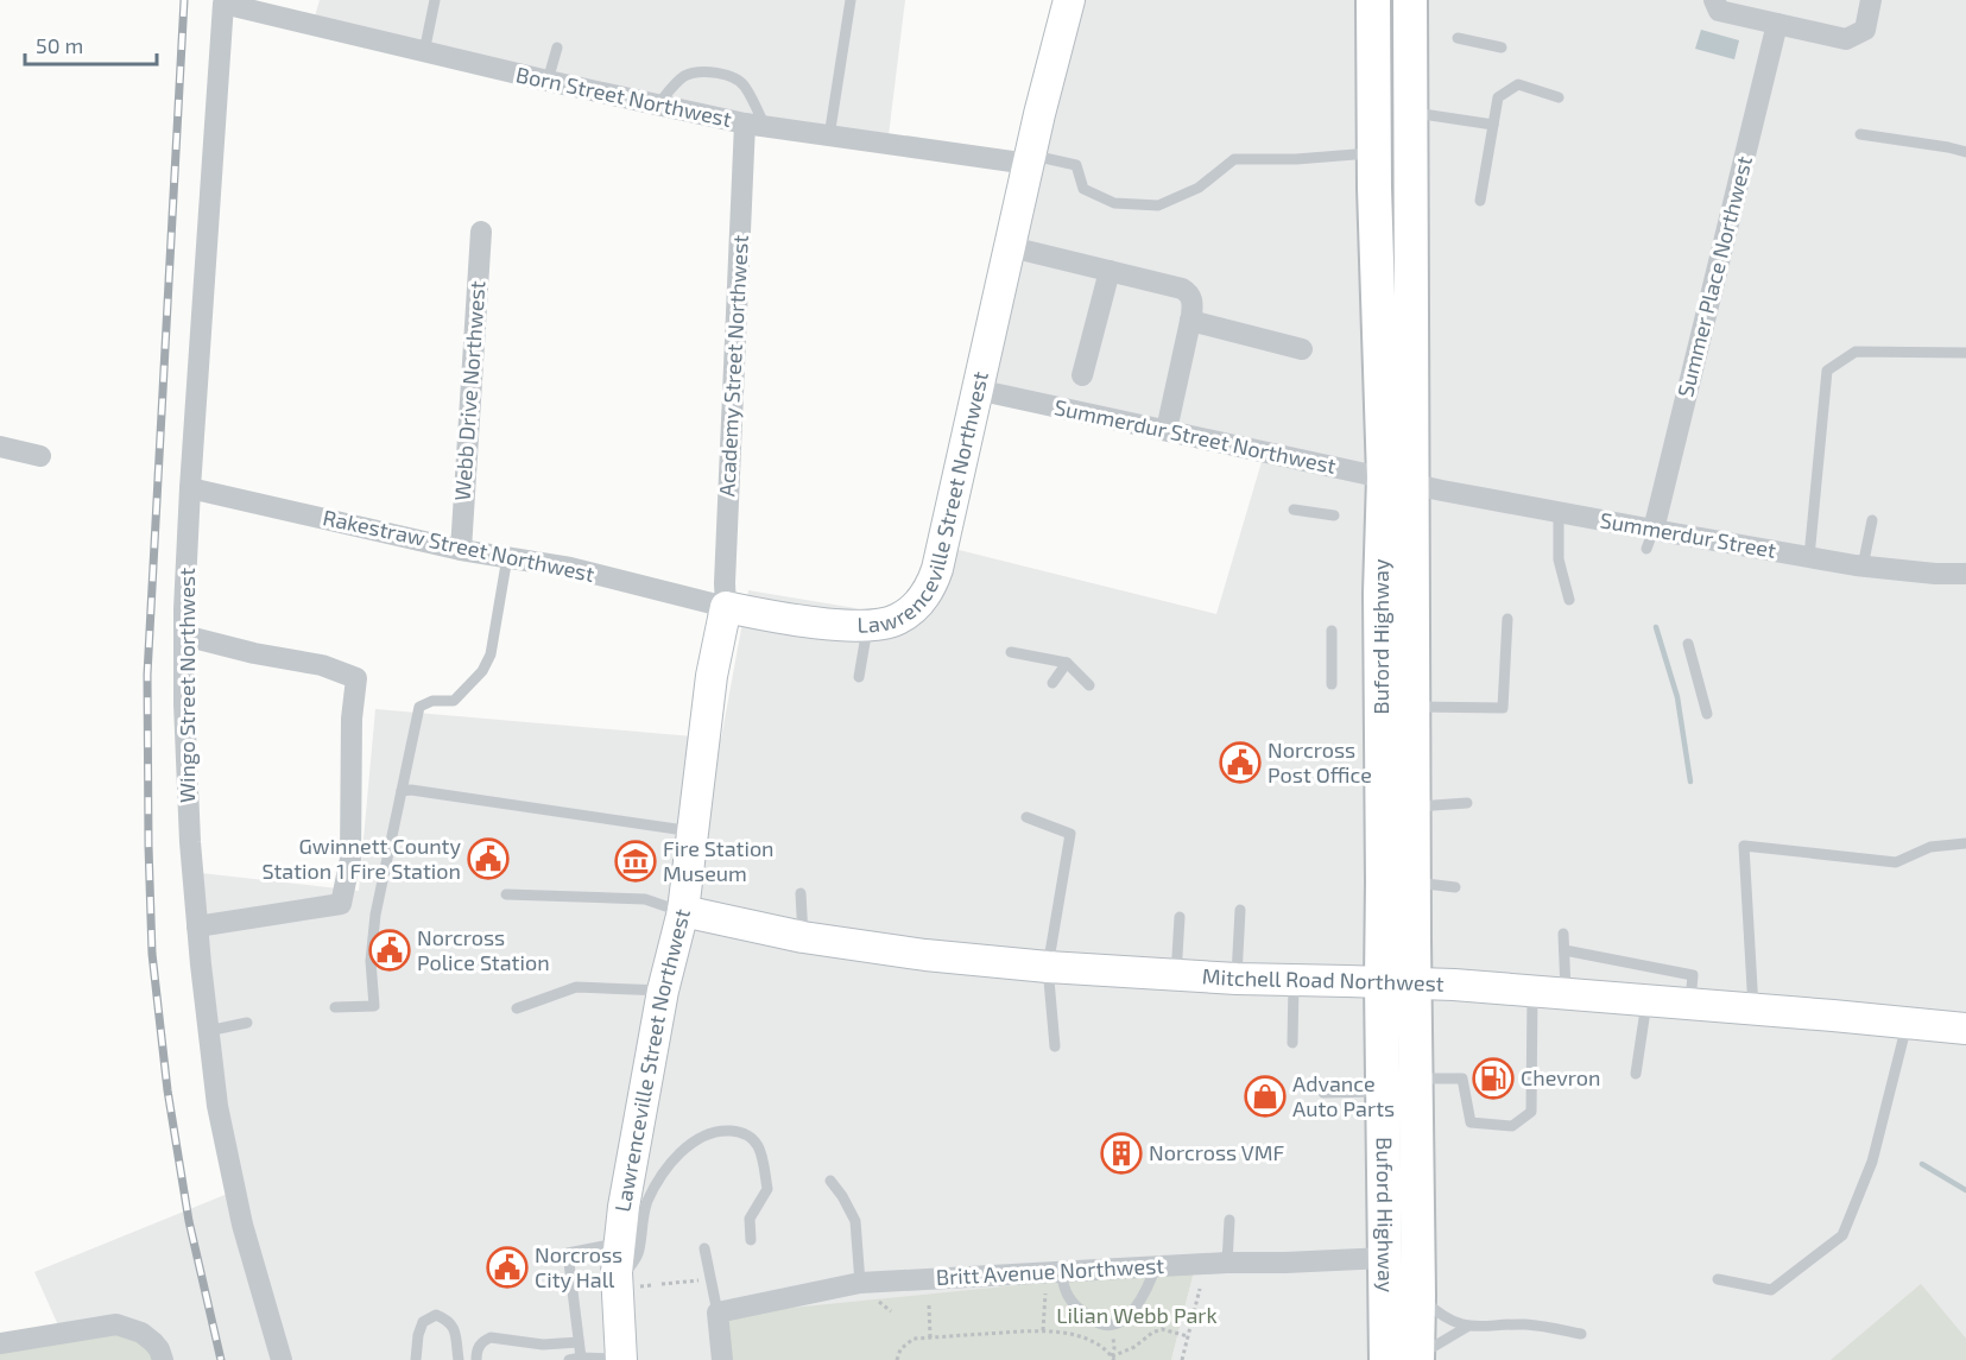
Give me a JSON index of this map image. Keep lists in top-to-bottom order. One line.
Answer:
{"streets":{"main road":["Buford Highway"],"street":["Born Street Northwest","Summer Place Northwest","Academy Street Northwest","Webb Drive Northwest","Summerdur Street Northwest","Lawrenceville Street Northwest","Summerdur Street","Rakestraw Street Northwest","Wingo Street Northwest","Mitchell Road Northwest","Britt Avenue Northwest"]},"crossings":[["Born Street Northwest","Academy Street Northwest"],["Born Street Northwest","Lawrenceville Street Northwest"],["Born Street Northwest","Wingo Street Northwest"],["Summer Place Northwest","Summerdur Street"],["Academy Street Northwest","Lawrenceville Street Northwest"],["Academy Street Northwest","Rakestraw Street Northwest"],["Webb Drive Northwest","Rakestraw Street Northwest"],["Summerdur Street Northwest","Lawrenceville Street Northwest"],["Summerdur Street Northwest","Summerdur Street"],["Summerdur Street Northwest","Buford Highway"],["Lawrenceville Street Northwest","Rakestraw Street Northwest"],["Lawrenceville Street Northwest","Mitchell Road Northwest"],["Summerdur Street","Buford Highway"],["Rakestraw Street Northwest","Wingo Street Northwest"],["Buford Highway","Mitchell Road Northwest"],["Buford Highway","Britt Avenue Northwest"]],"parks":["Lilian Webb Park"],"places":{"public building":["Norcross Post Office","Gwinnett County Station 1 Fire Station","Norcross Police Station","Norcross City Hall"],"museum":["Fire Station Museum"],"fuel station":["Chevron"],"shop":["Advance Auto Parts"],"building":["Norcross VMF"]},"scale_bar":"50 m"}
